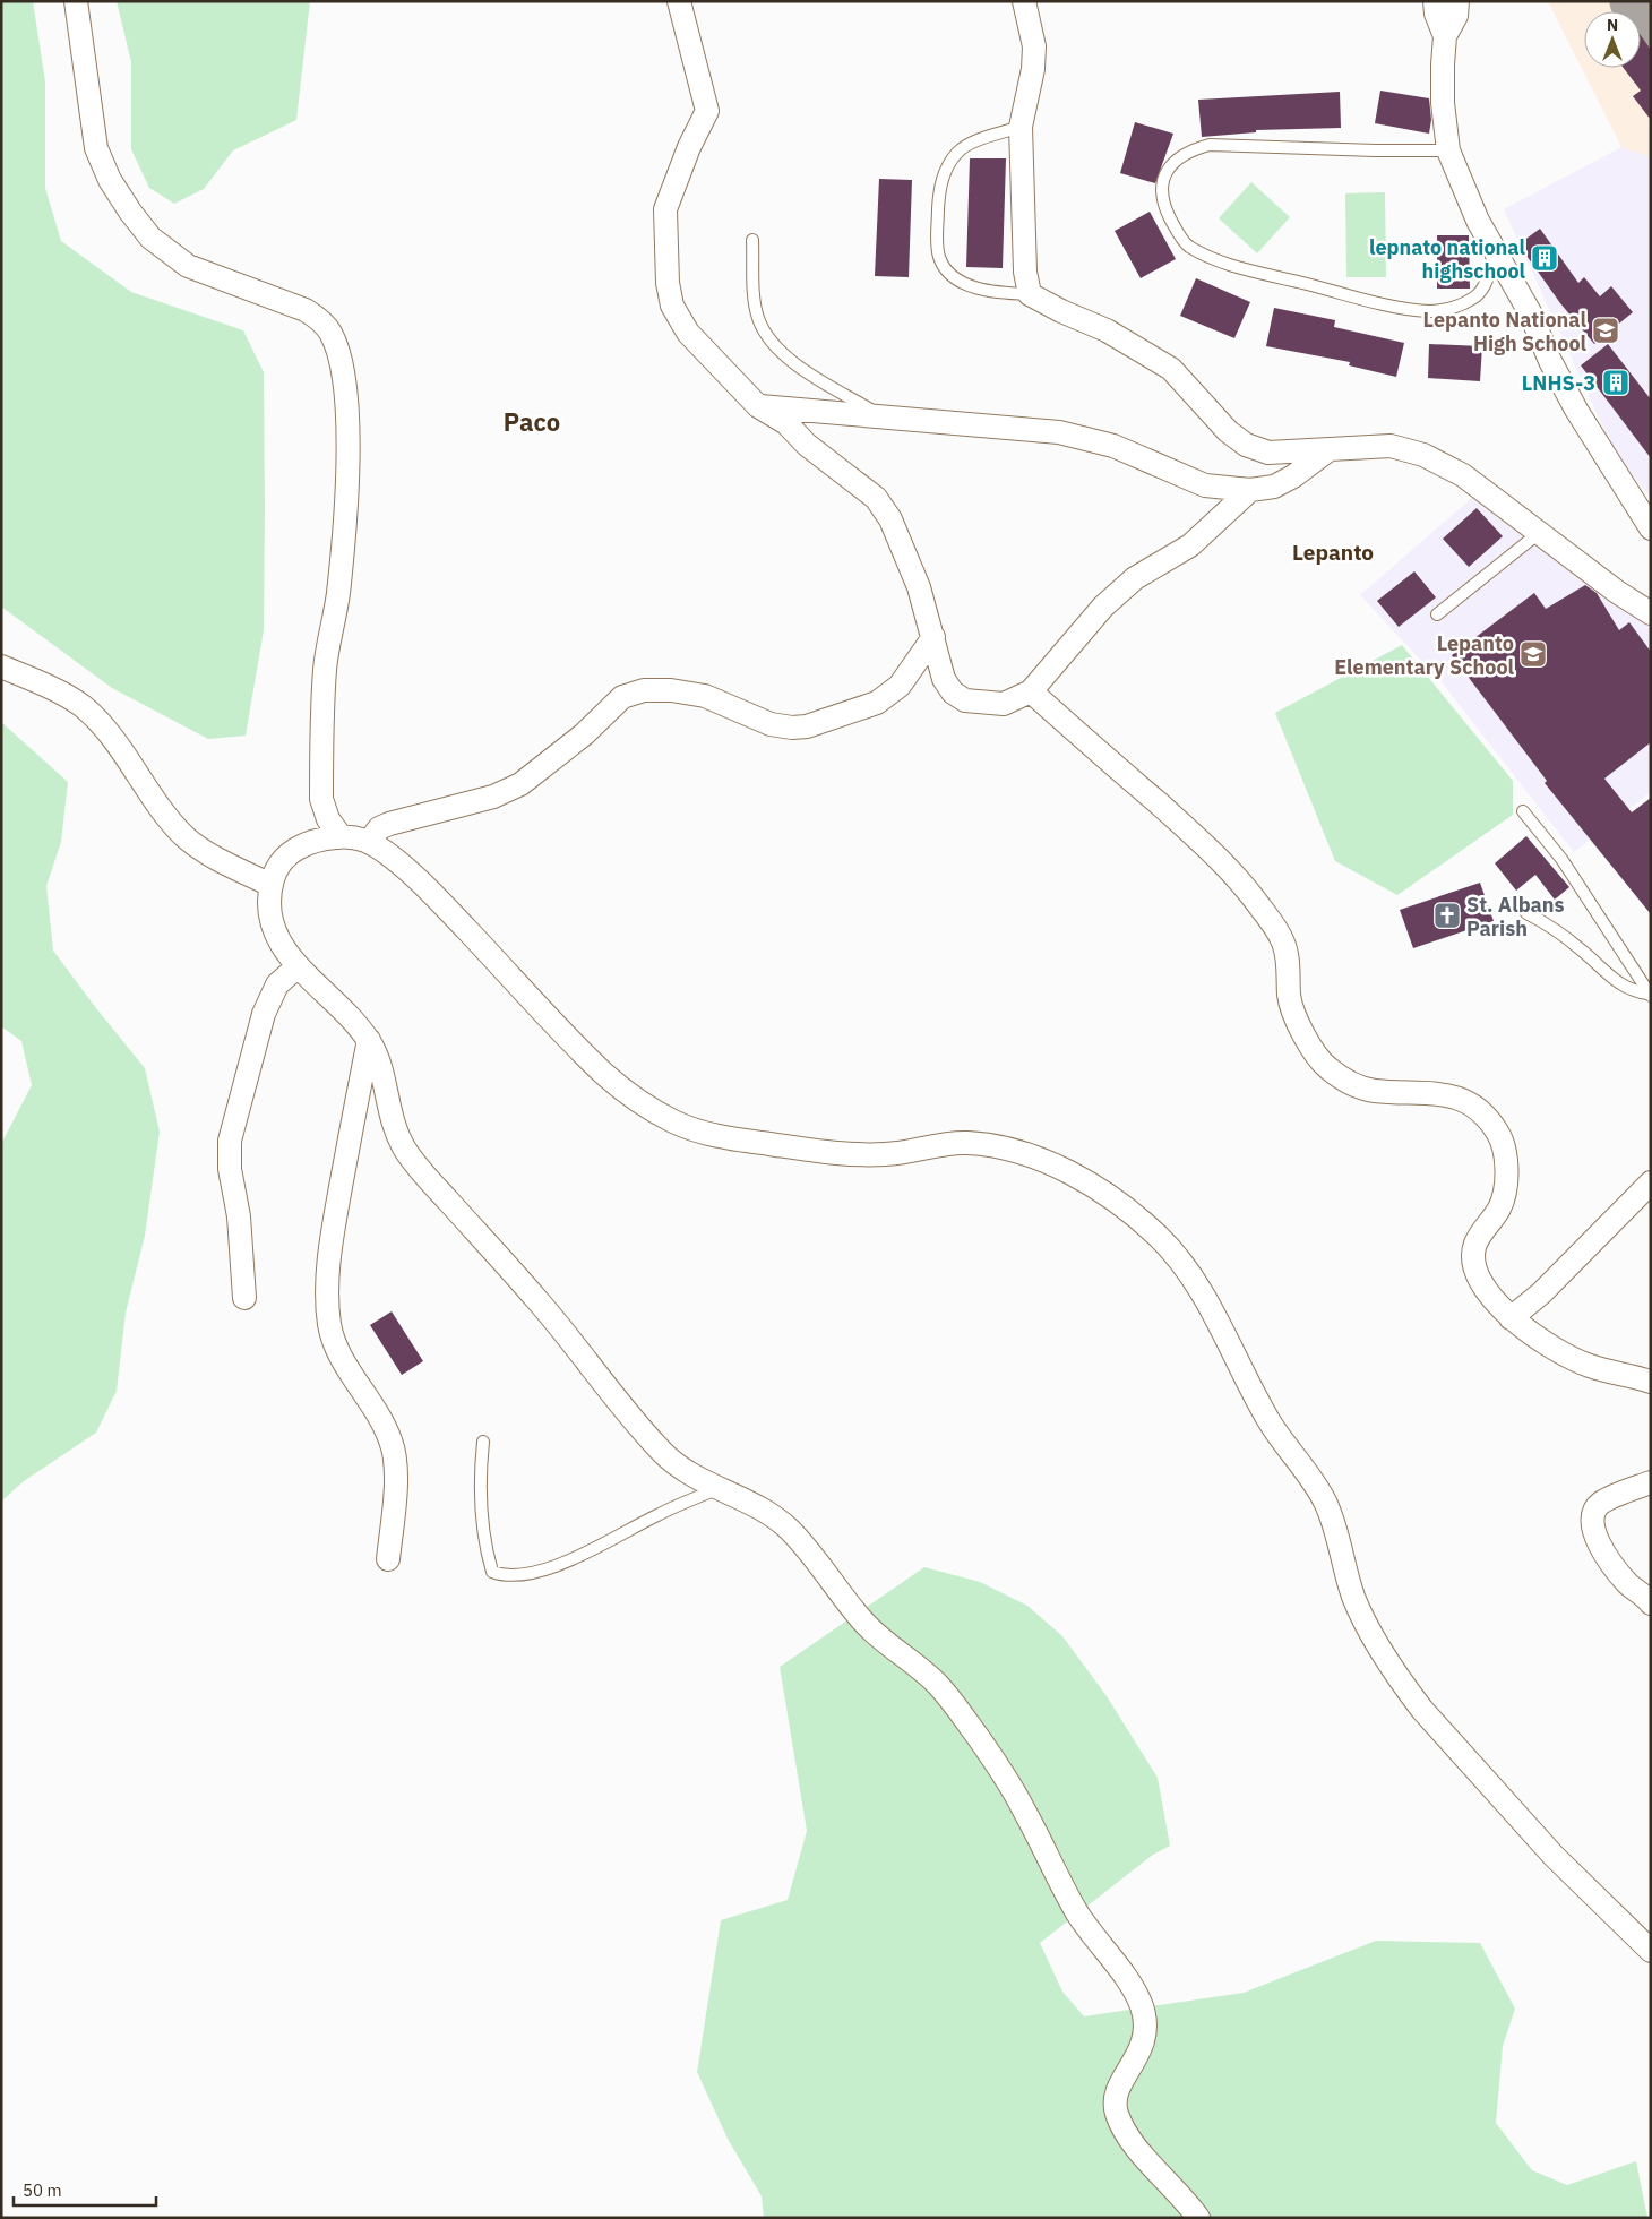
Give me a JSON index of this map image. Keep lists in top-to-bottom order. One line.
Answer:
{"districts":["Paco","Lepanto"],"places":{"building":["lepnato national highschool","LNHS-3"],"school or university":["Lepanto National High School","Lepanto Elementary School"],"church":["St. Albans Parish"]},"scale_bar":"50 m","north":"top"}
